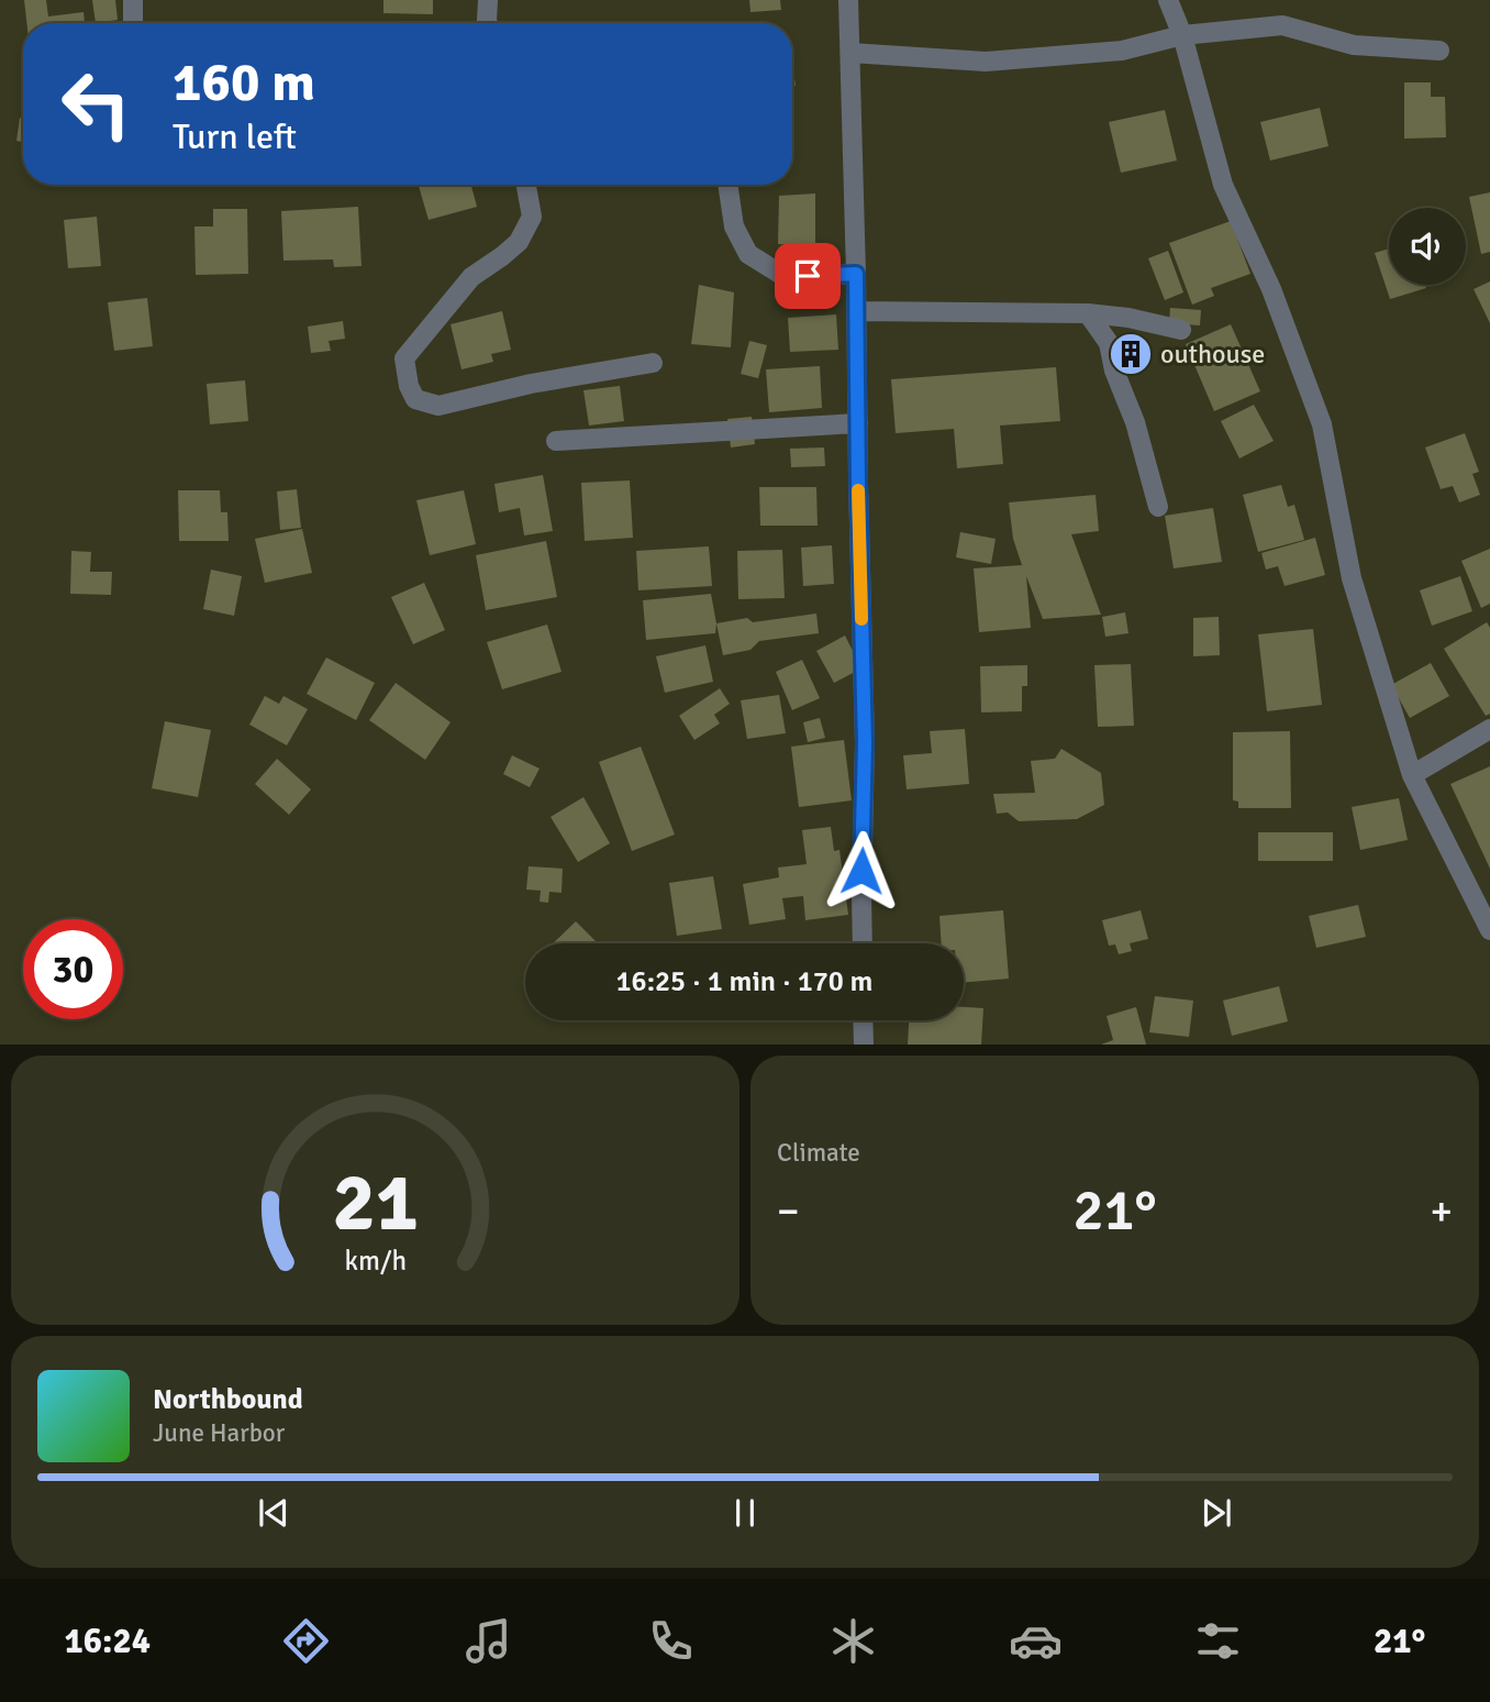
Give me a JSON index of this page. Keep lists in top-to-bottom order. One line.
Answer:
{"places":{"building":["outhouse"]},"page":{"turn":["160 m","Turn left"],"limit":"30","trip":"16:25 · 1 min · 170 m","tile":"Climate","heat":["−","21°","+"],"song":["Northbound","June Harbor"],"tabs":["16:24","21°"],"gauge":["21","km/h"]}}
